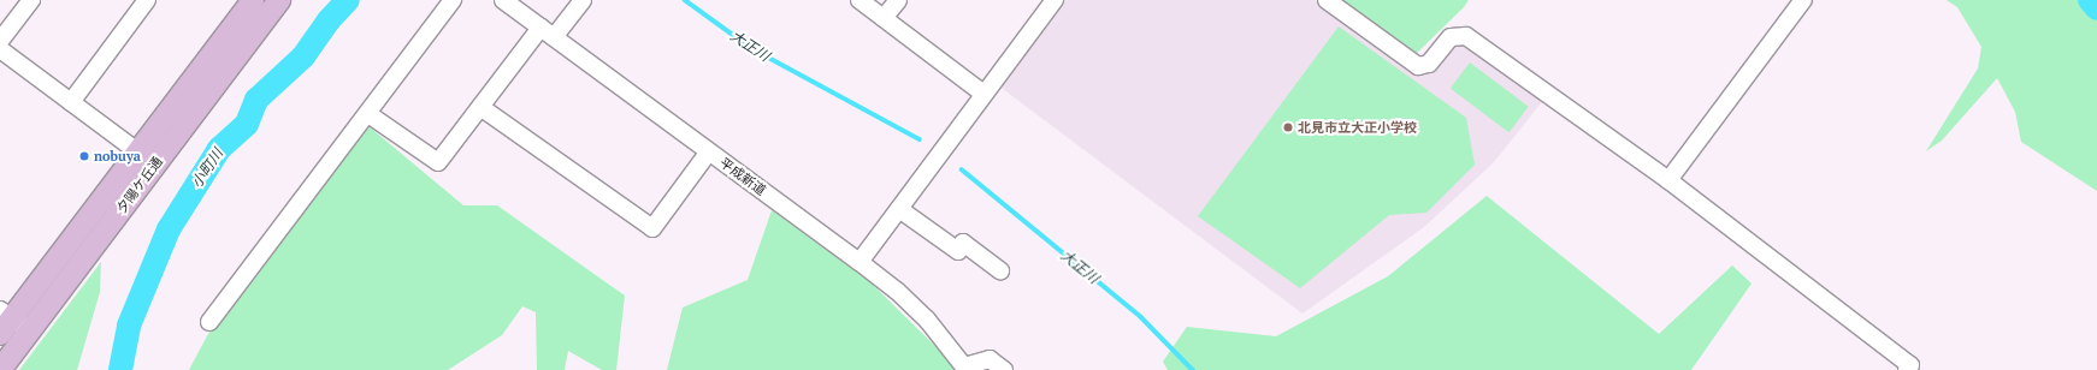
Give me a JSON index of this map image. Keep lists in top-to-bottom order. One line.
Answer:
{"streets":{"main road":["夕陽ケ丘通"],"street":["平成新道"]},"water":["大正川","小町川"],"places":["北見市立大正小学校","nobuya"]}
